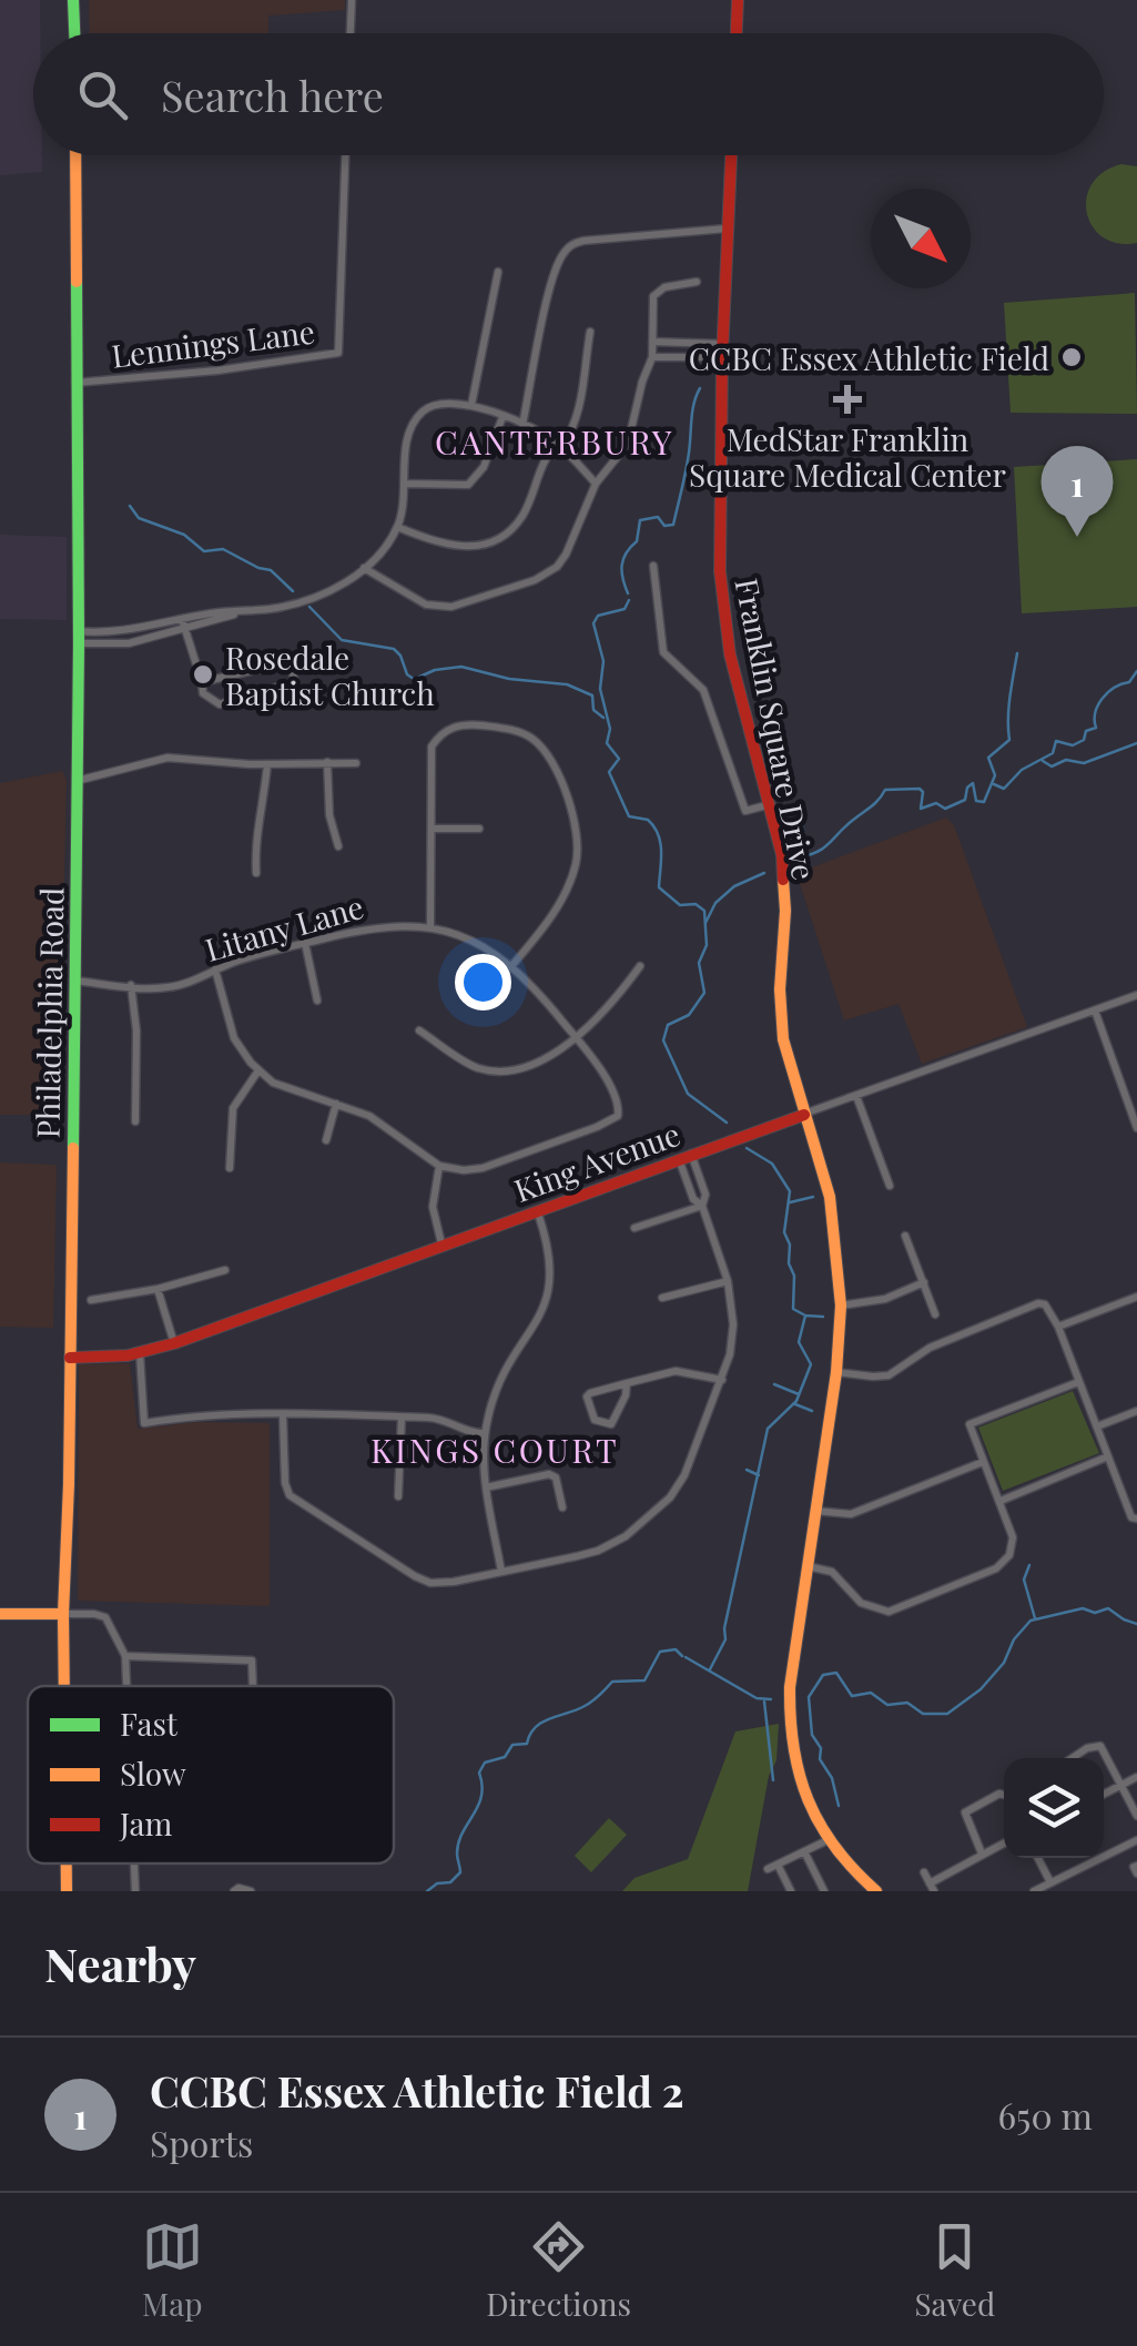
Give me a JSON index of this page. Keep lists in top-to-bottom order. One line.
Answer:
{"streets":{"street":["Lennings Lane","Franklin Square Drive","Litany Lane","Philadelphia Road","King Avenue"]},"crossings":[["Lennings Lane","Philadelphia Road"],["Franklin Square Drive","King Avenue"],["Litany Lane","Philadelphia Road"],["Philadelphia Road","King Avenue"]],"districts":["CANTERBURY","KINGS COURT"],"places":{"other":["CCBC Essex Athletic Field","Rosedale Baptist Church"],"health":["MedStar Franklin Square Medical Center"]},"legend":["Fast","Slow","Jam"],"north":"bottom right","page":{"search":"Search here","pins":"1","heading":"Nearby","list":[{"mark":"1","name":"CCBC Essex Athletic Field 2","note":"Sports","value":"650 m"}],"nav":["Map","Directions","Saved"]}}
